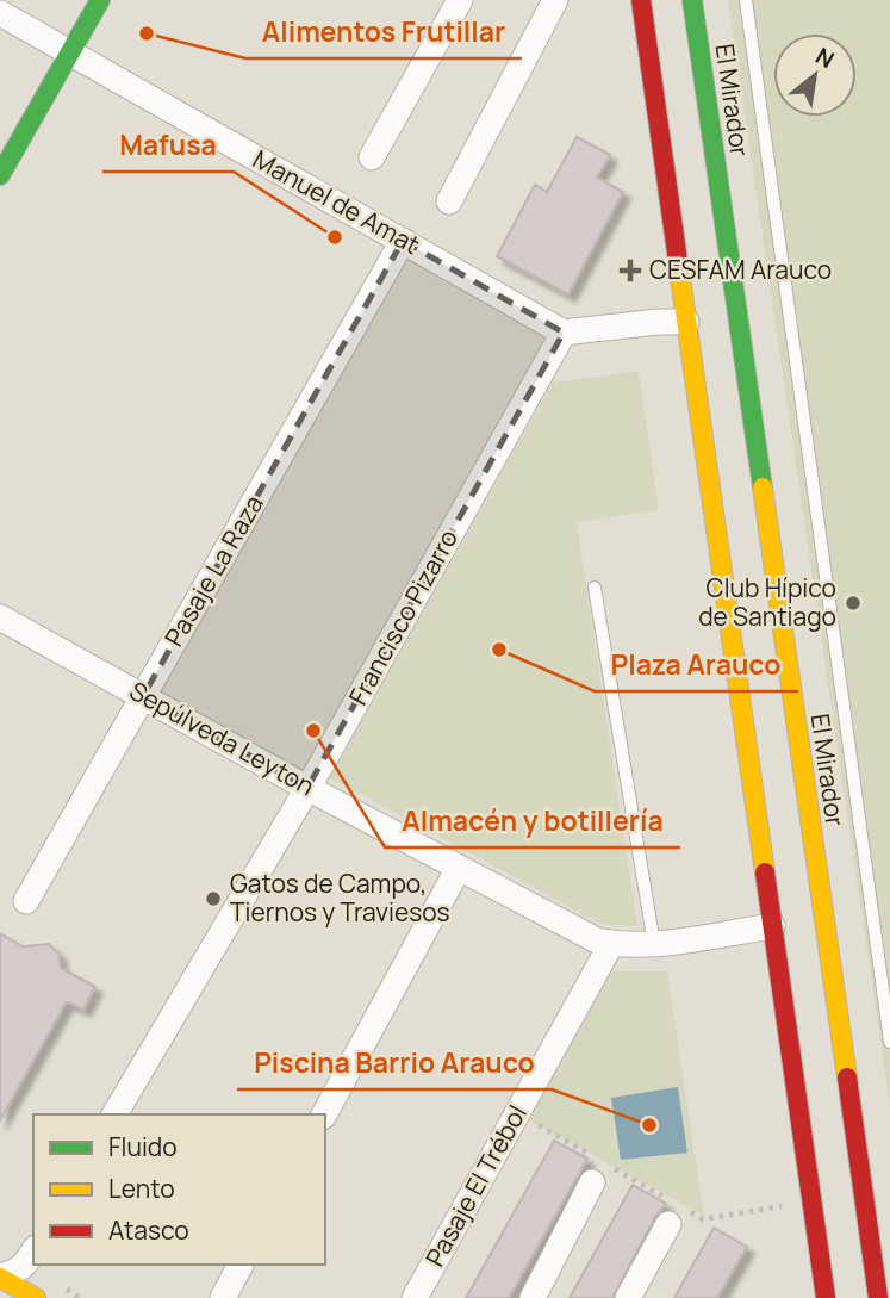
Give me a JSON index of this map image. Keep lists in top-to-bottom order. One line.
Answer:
{"streets":{"main road":["El Mirador"],"street":["Manuel de Amat","Pasaje La Raza","Francisco Pizarro","Sepúlveda Leyton","Pasaje El Trébol"]},"crossings":[["Manuel de Amat","Pasaje La Raza"],["Manuel de Amat","Francisco Pizarro"],["Pasaje La Raza","Sepúlveda Leyton"],["Francisco Pizarro","Sepúlveda Leyton"],["Sepúlveda Leyton","Pasaje El Trébol"]],"places":{"other":["Alimentos Frutillar","Mafusa","Club Hípico de Santiago","Plaza Arauco","Almacén y botillería","Gatos de Campo, Tiernos y Traviesos","Piscina Barrio Arauco"],"health":["CESFAM Arauco"]},"legend":["Fluido","Lento","Atasco"],"north":"top right"}
